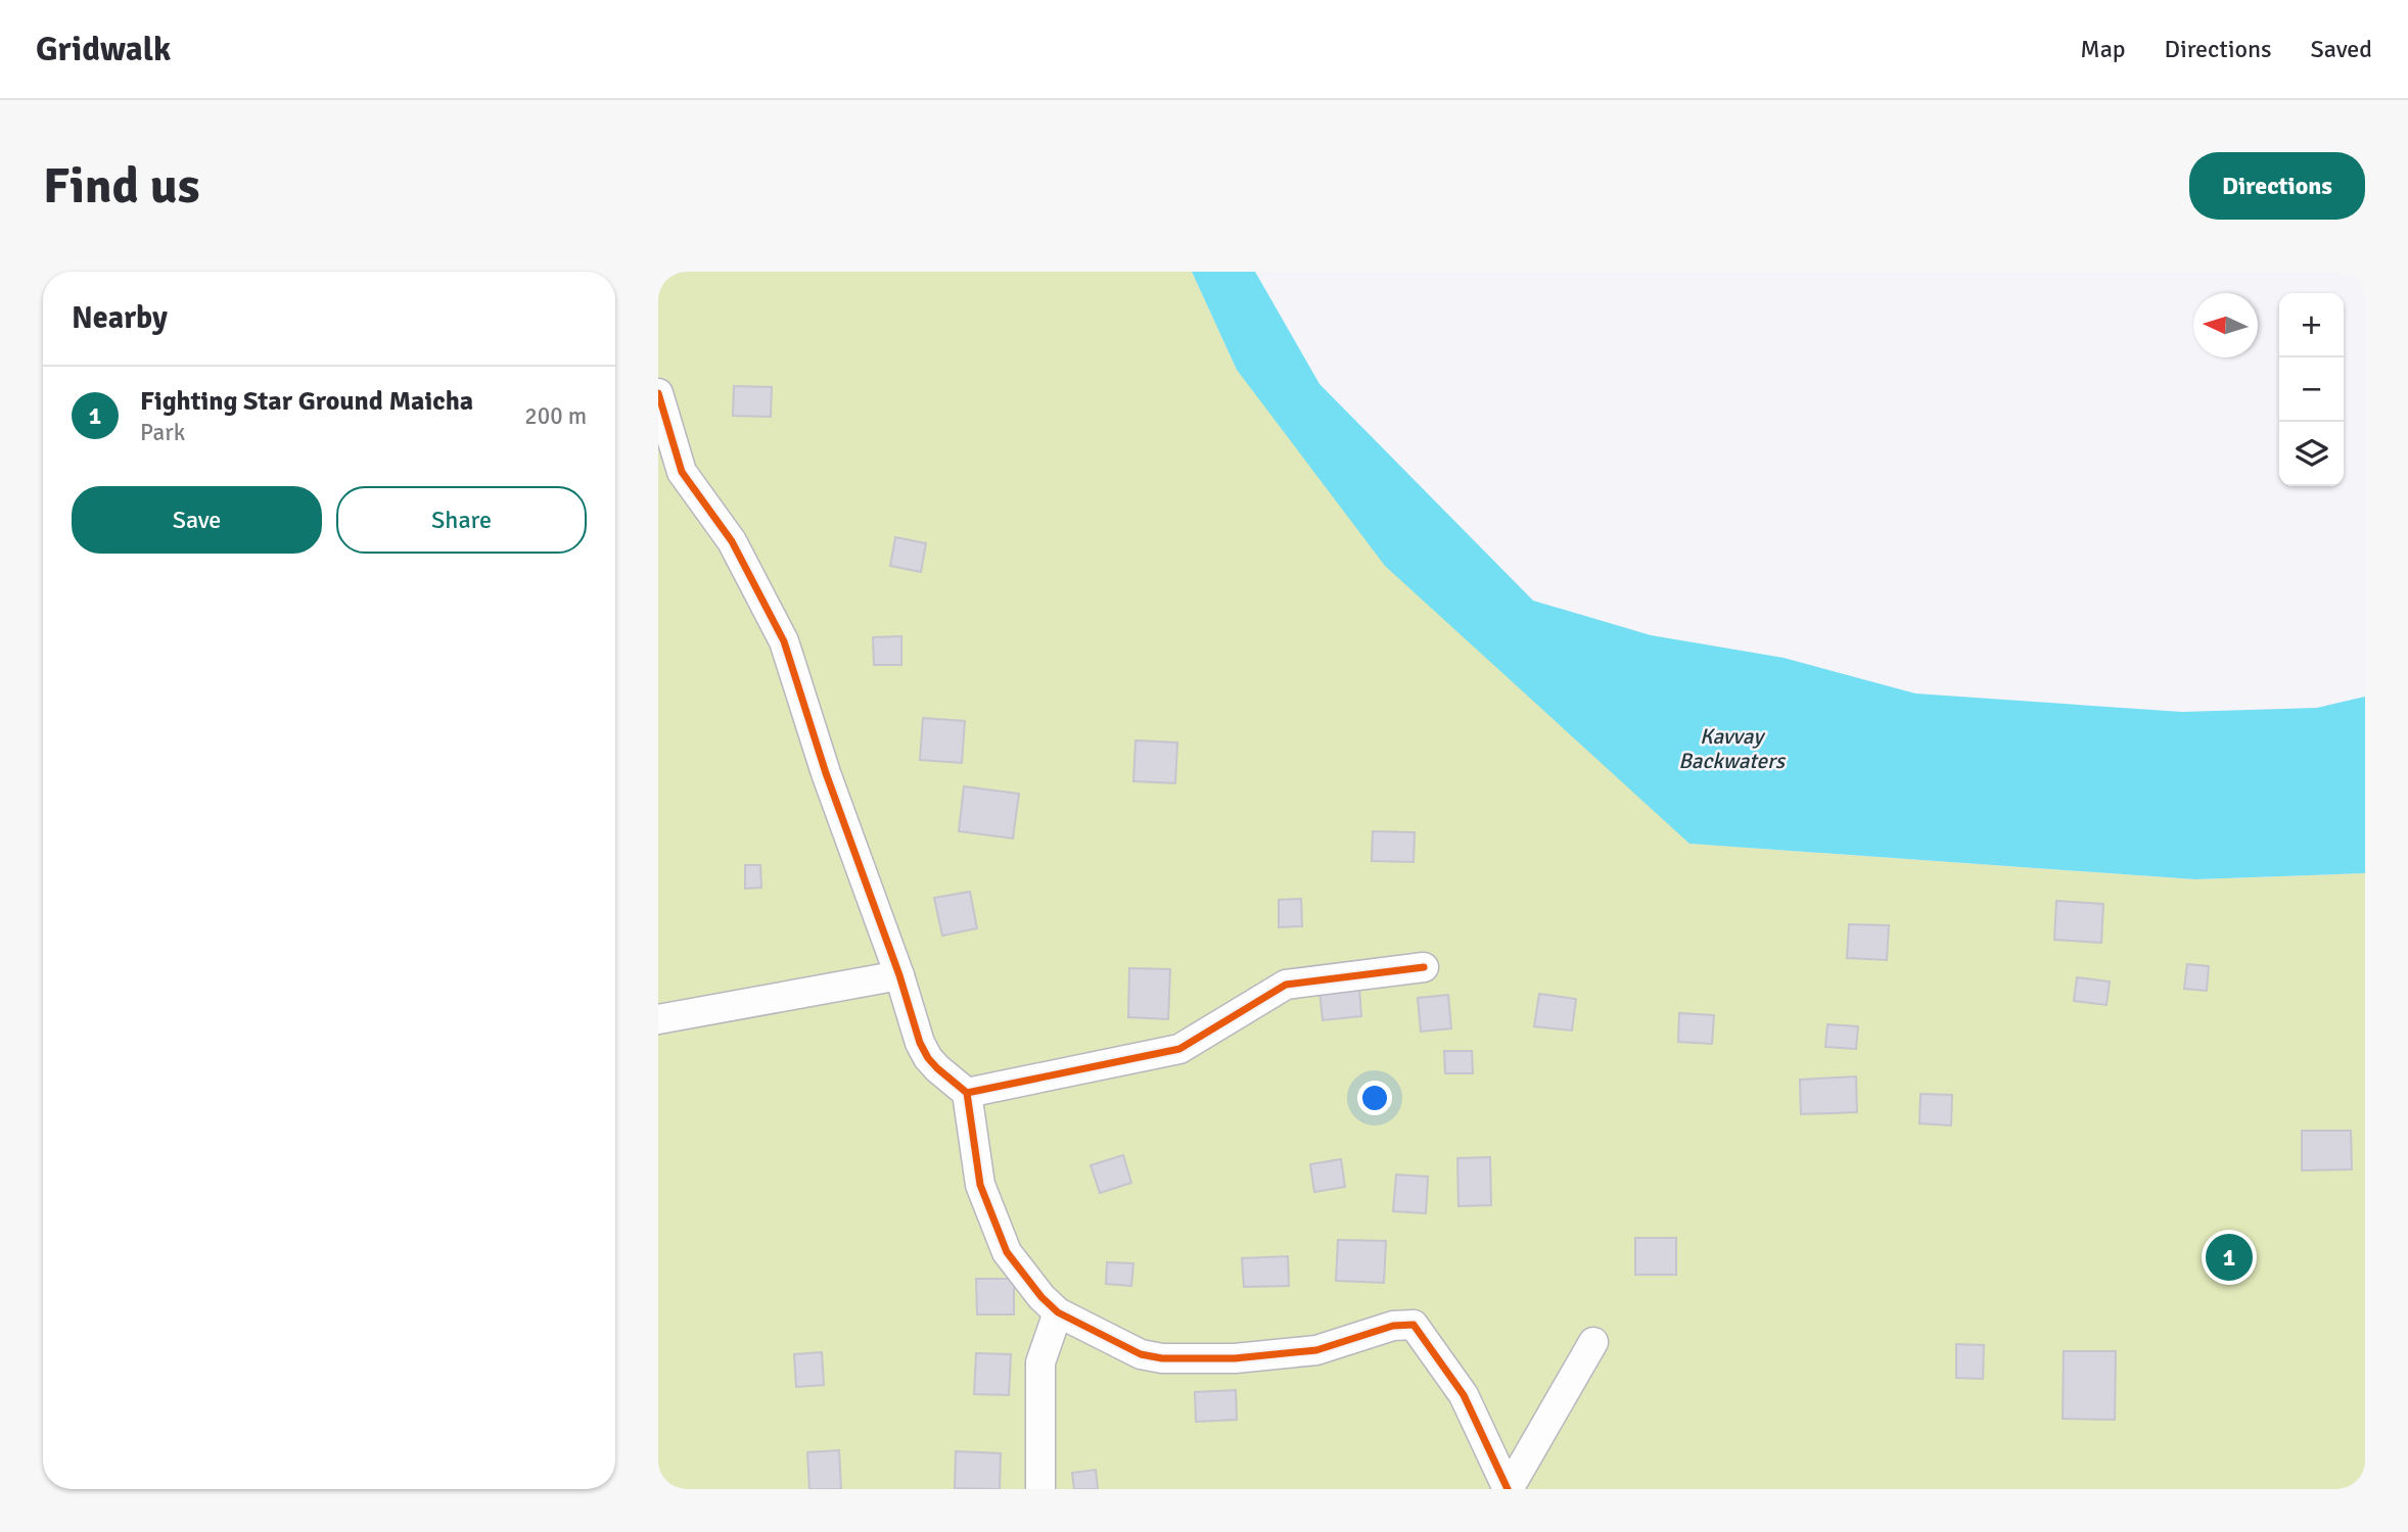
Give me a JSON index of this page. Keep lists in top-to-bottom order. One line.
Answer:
{"water":["Kavvay Backwaters"],"north":"left","page":{"header":"Gridwalk","nav":["Map","Directions","Saved"],"buttons":["Directions",["Save","Share"]],"title":"Find us","heading":"Nearby","map_buttons":["+","−"],"list":[{"mark":"1","name":"Fighting Star Ground Maicha","note":"Park","value":"200 m"}],"pins":"1"}}
